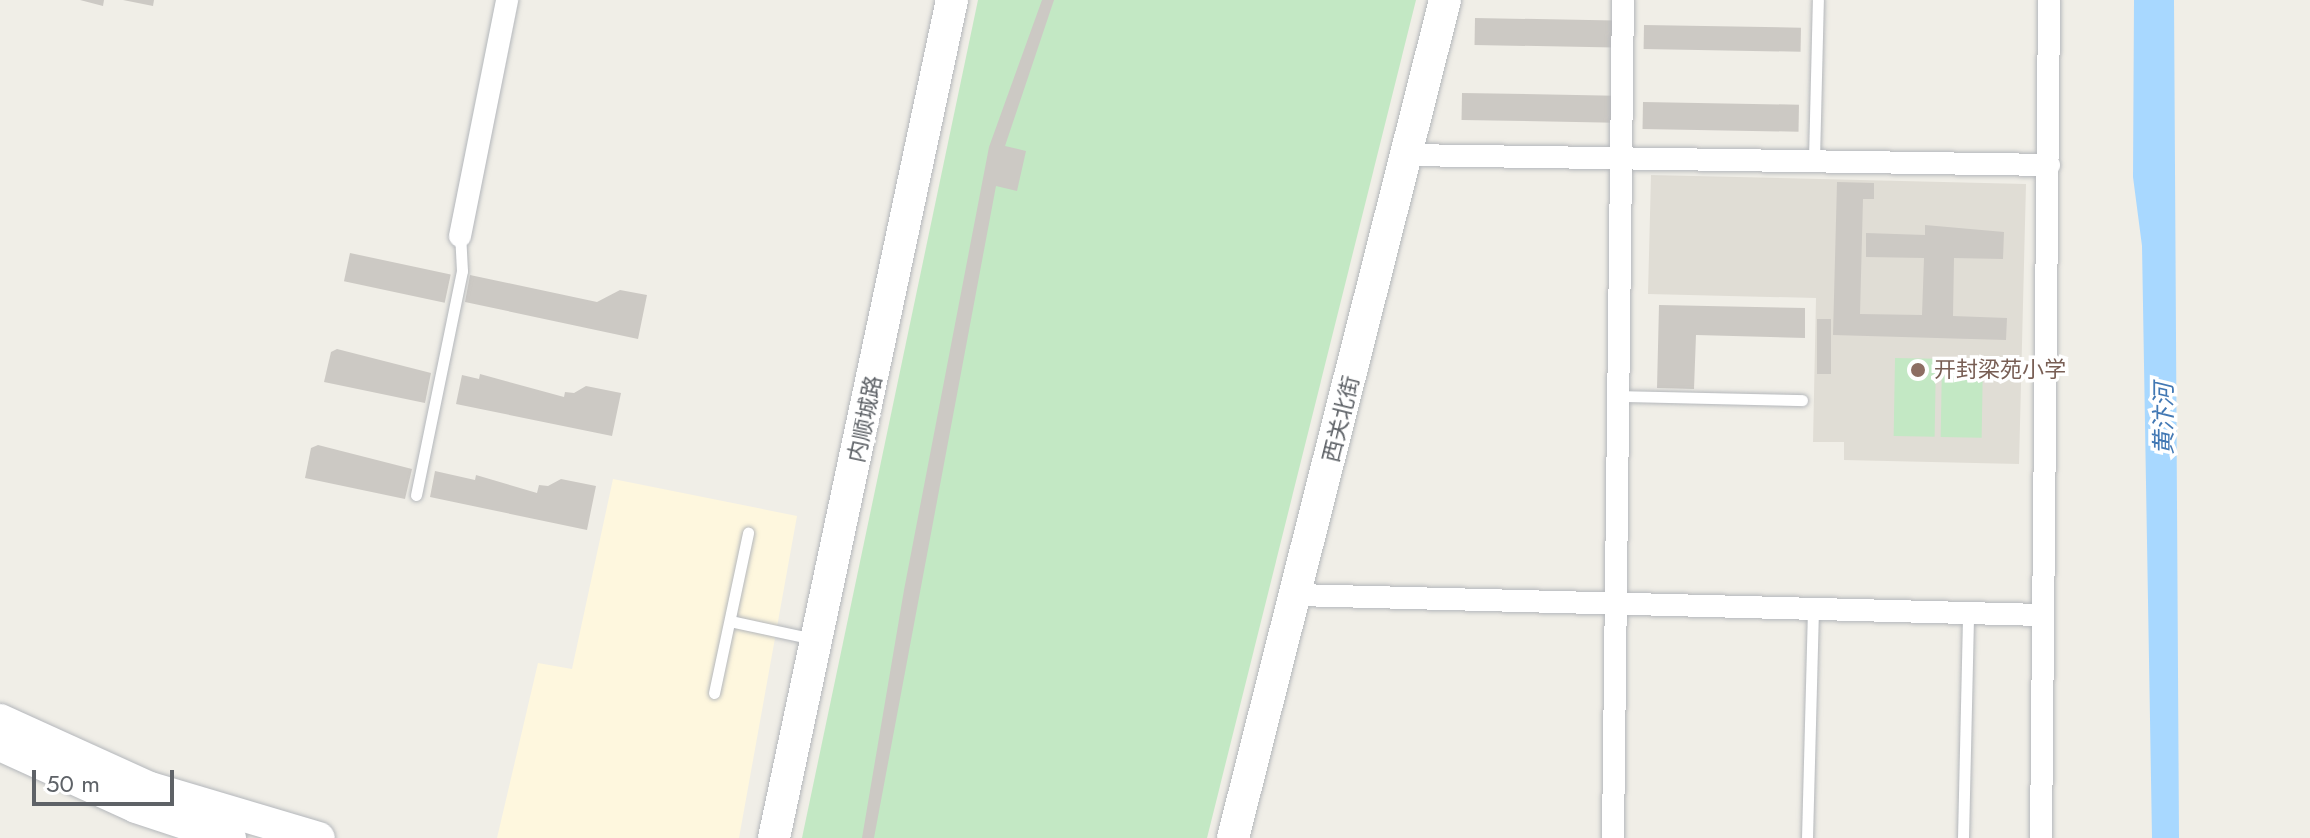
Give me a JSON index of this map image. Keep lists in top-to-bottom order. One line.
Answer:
{"streets":{"street":["内顺城路","西关北街"]},"water":["黄汴河"],"places":["开封梁苑小学"],"scale_bar":"50 m"}
